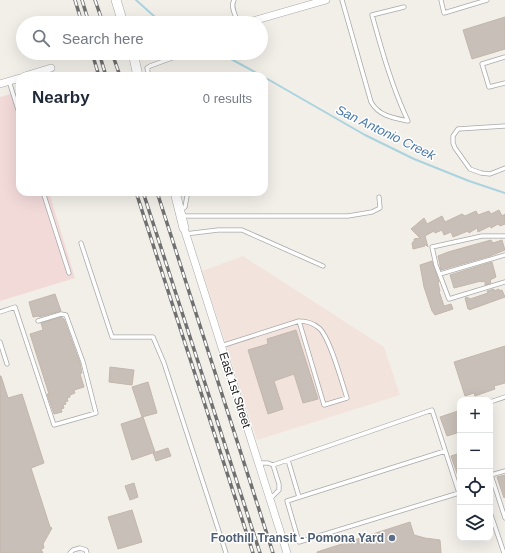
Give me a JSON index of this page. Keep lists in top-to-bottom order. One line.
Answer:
{"streets":{"street":["East 1st Street"]},"water":["San Antonio Creek"],"places":["Foothill Transit - Pomona Yard"],"page":{"search":"Search here","heading":["Nearby","0 results"],"map_buttons":["+","−"]}}
